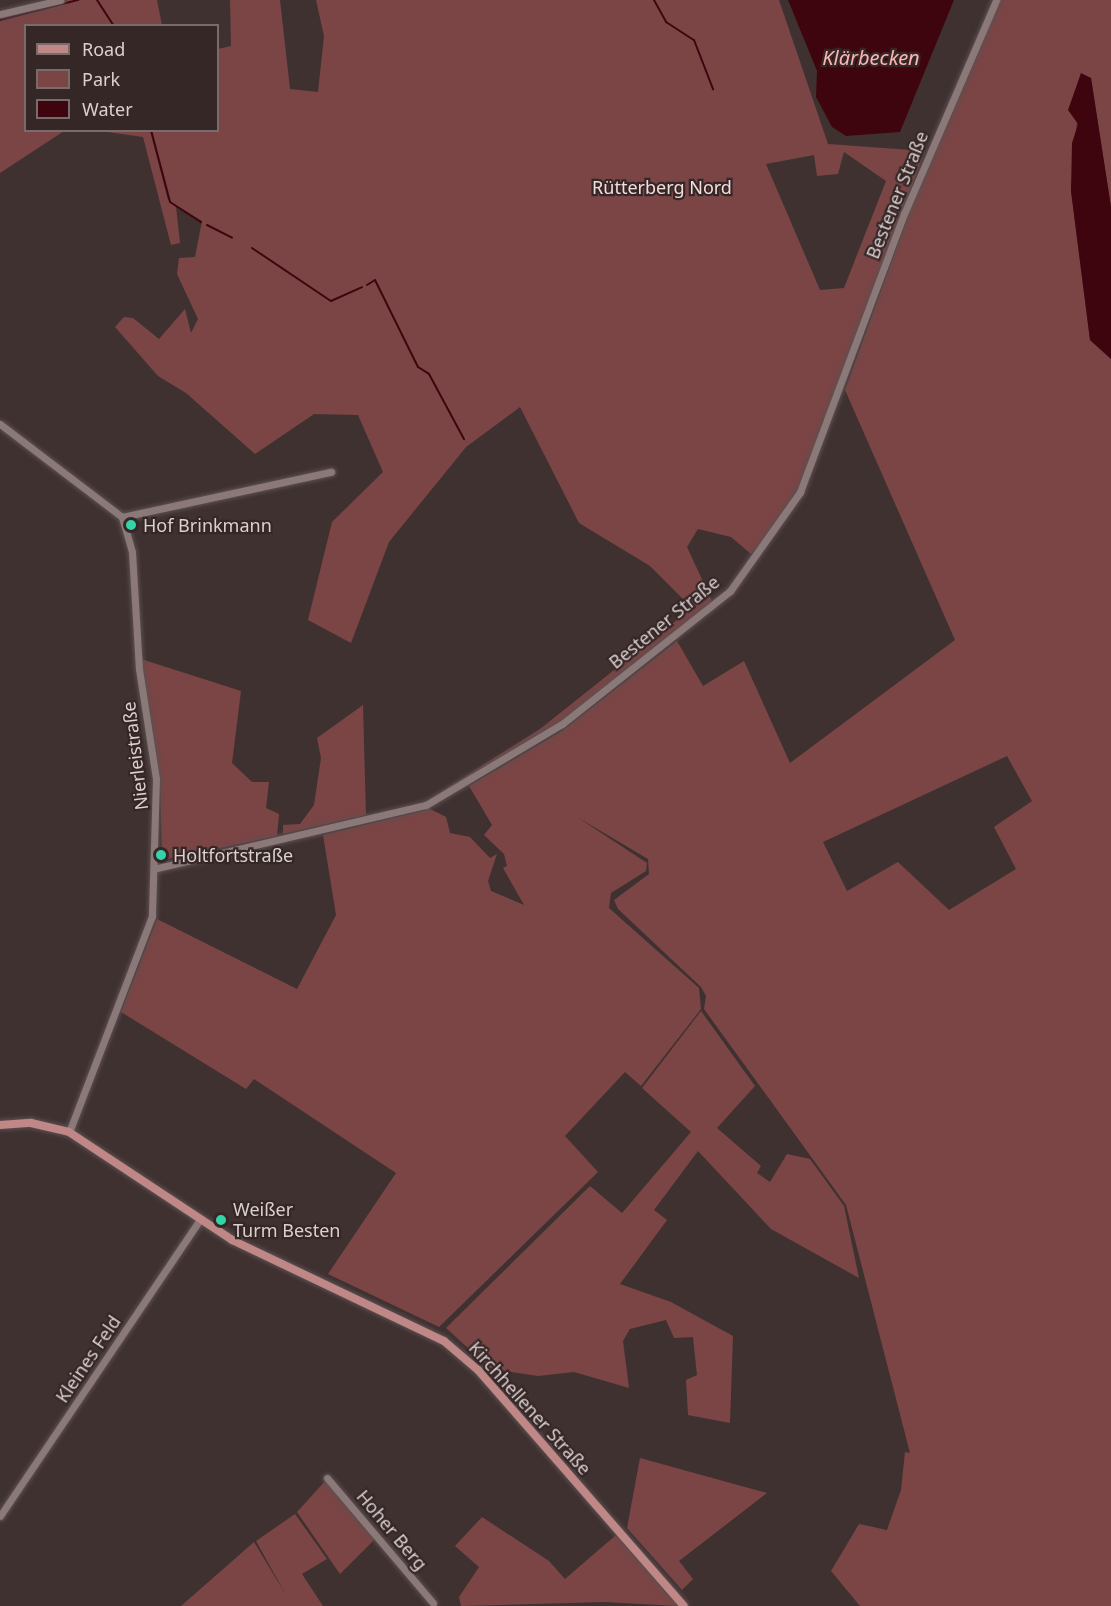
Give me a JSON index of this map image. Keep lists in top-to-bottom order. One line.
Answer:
{"streets":{"main road":["Kirchhellener Straße"],"street":["Bestener Straße","Nierleistraße","Kleines Feld","Hoher Berg"]},"crossings":[["Bestener Straße","Nierleistraße"],["Nierleistraße","Kirchhellener Straße"],["Kleines Feld","Kirchhellener Straße"]],"water":["Klärbecken"],"parks":["Rütterberg Nord"],"places":["Hof Brinkmann","Holtfortstraße","Weißer Turm Besten"],"legend":["Road","Park","Water"]}
